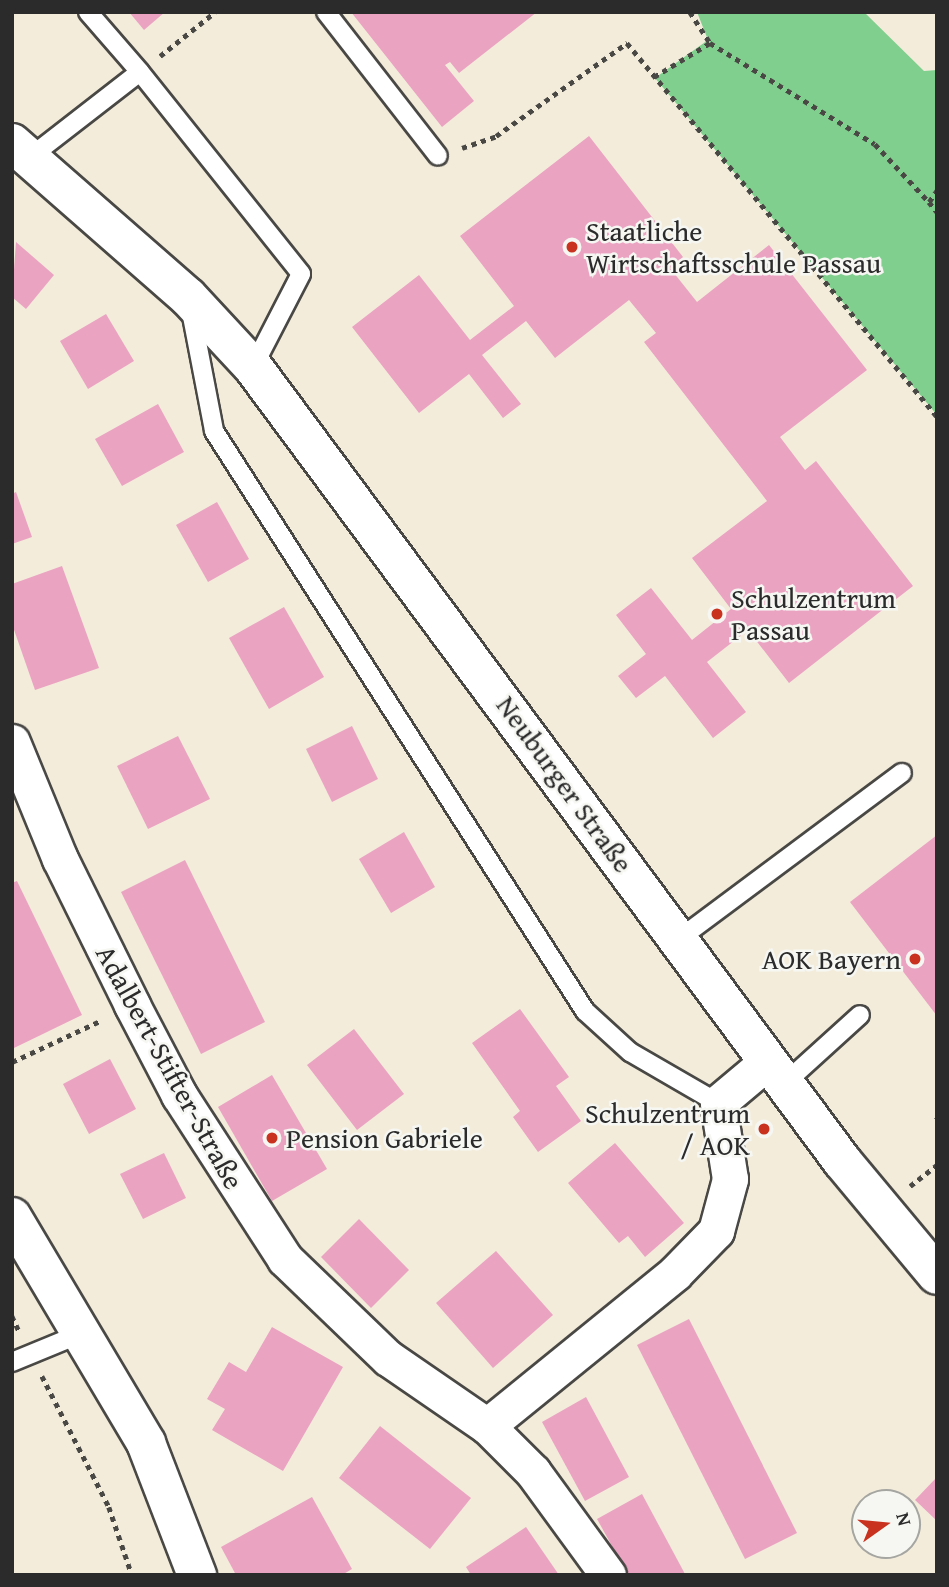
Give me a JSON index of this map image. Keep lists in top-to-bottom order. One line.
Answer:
{"streets":{"street":["Neuburger Straße","Adalbert-Stifter-Straße"]},"places":["Staatliche Wirtschaftsschule Passau","Schulzentrum Passau","AOK Bayern","Schulzentrum / AOK","Pension Gabriele"],"north":"right"}
